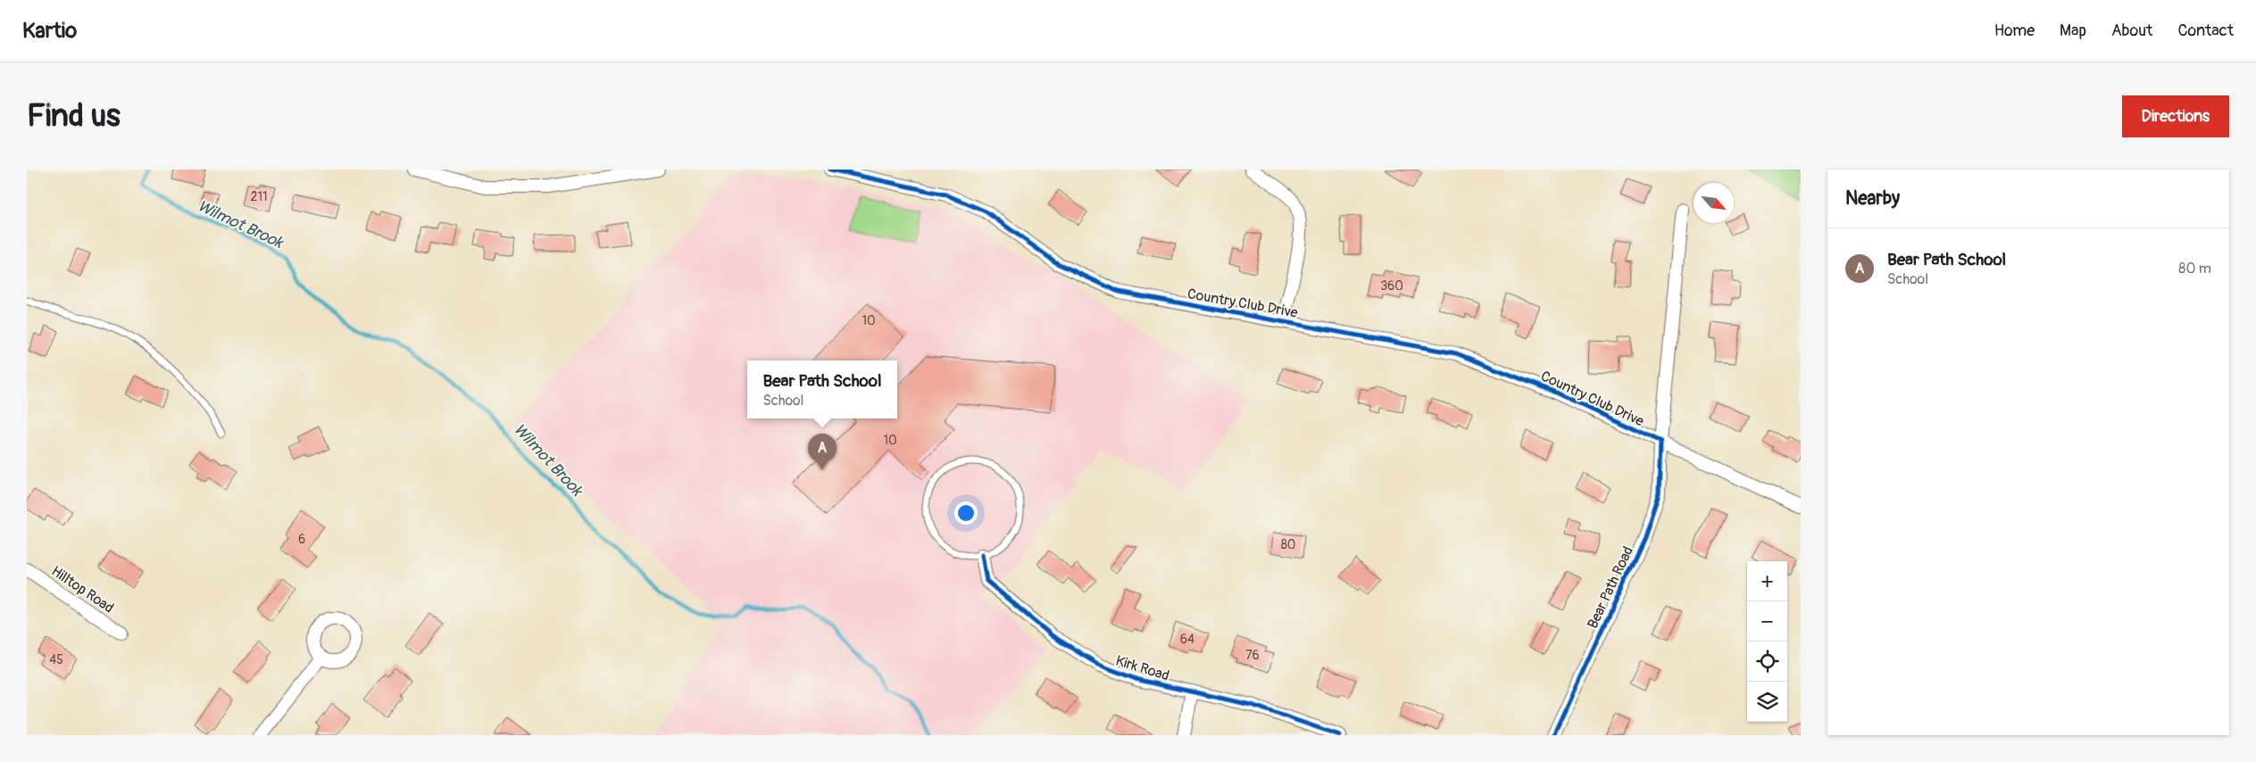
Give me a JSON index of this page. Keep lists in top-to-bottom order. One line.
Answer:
{"streets":{"street":["Country Club Drive","Bear Path Road","Hilltop Road","Kirk Road"]},"crossings":[["Country Club Drive","Bear Path Road"]],"water":["Wilmot Brook"],"house_numbers":["211","360","10","10","6","80","64","76","45"],"north":"bottom right","page":{"header":"Kartio","nav":["Home","Map","About","Contact"],"buttons":"Directions","title":"Find us","heading":"Nearby","list":[{"mark":"A","name":"Bear Path School","note":"School","value":"80 m"}],"popup":["Bear Path School","School"],"pins":"A","map_buttons":["+","−"]}}
